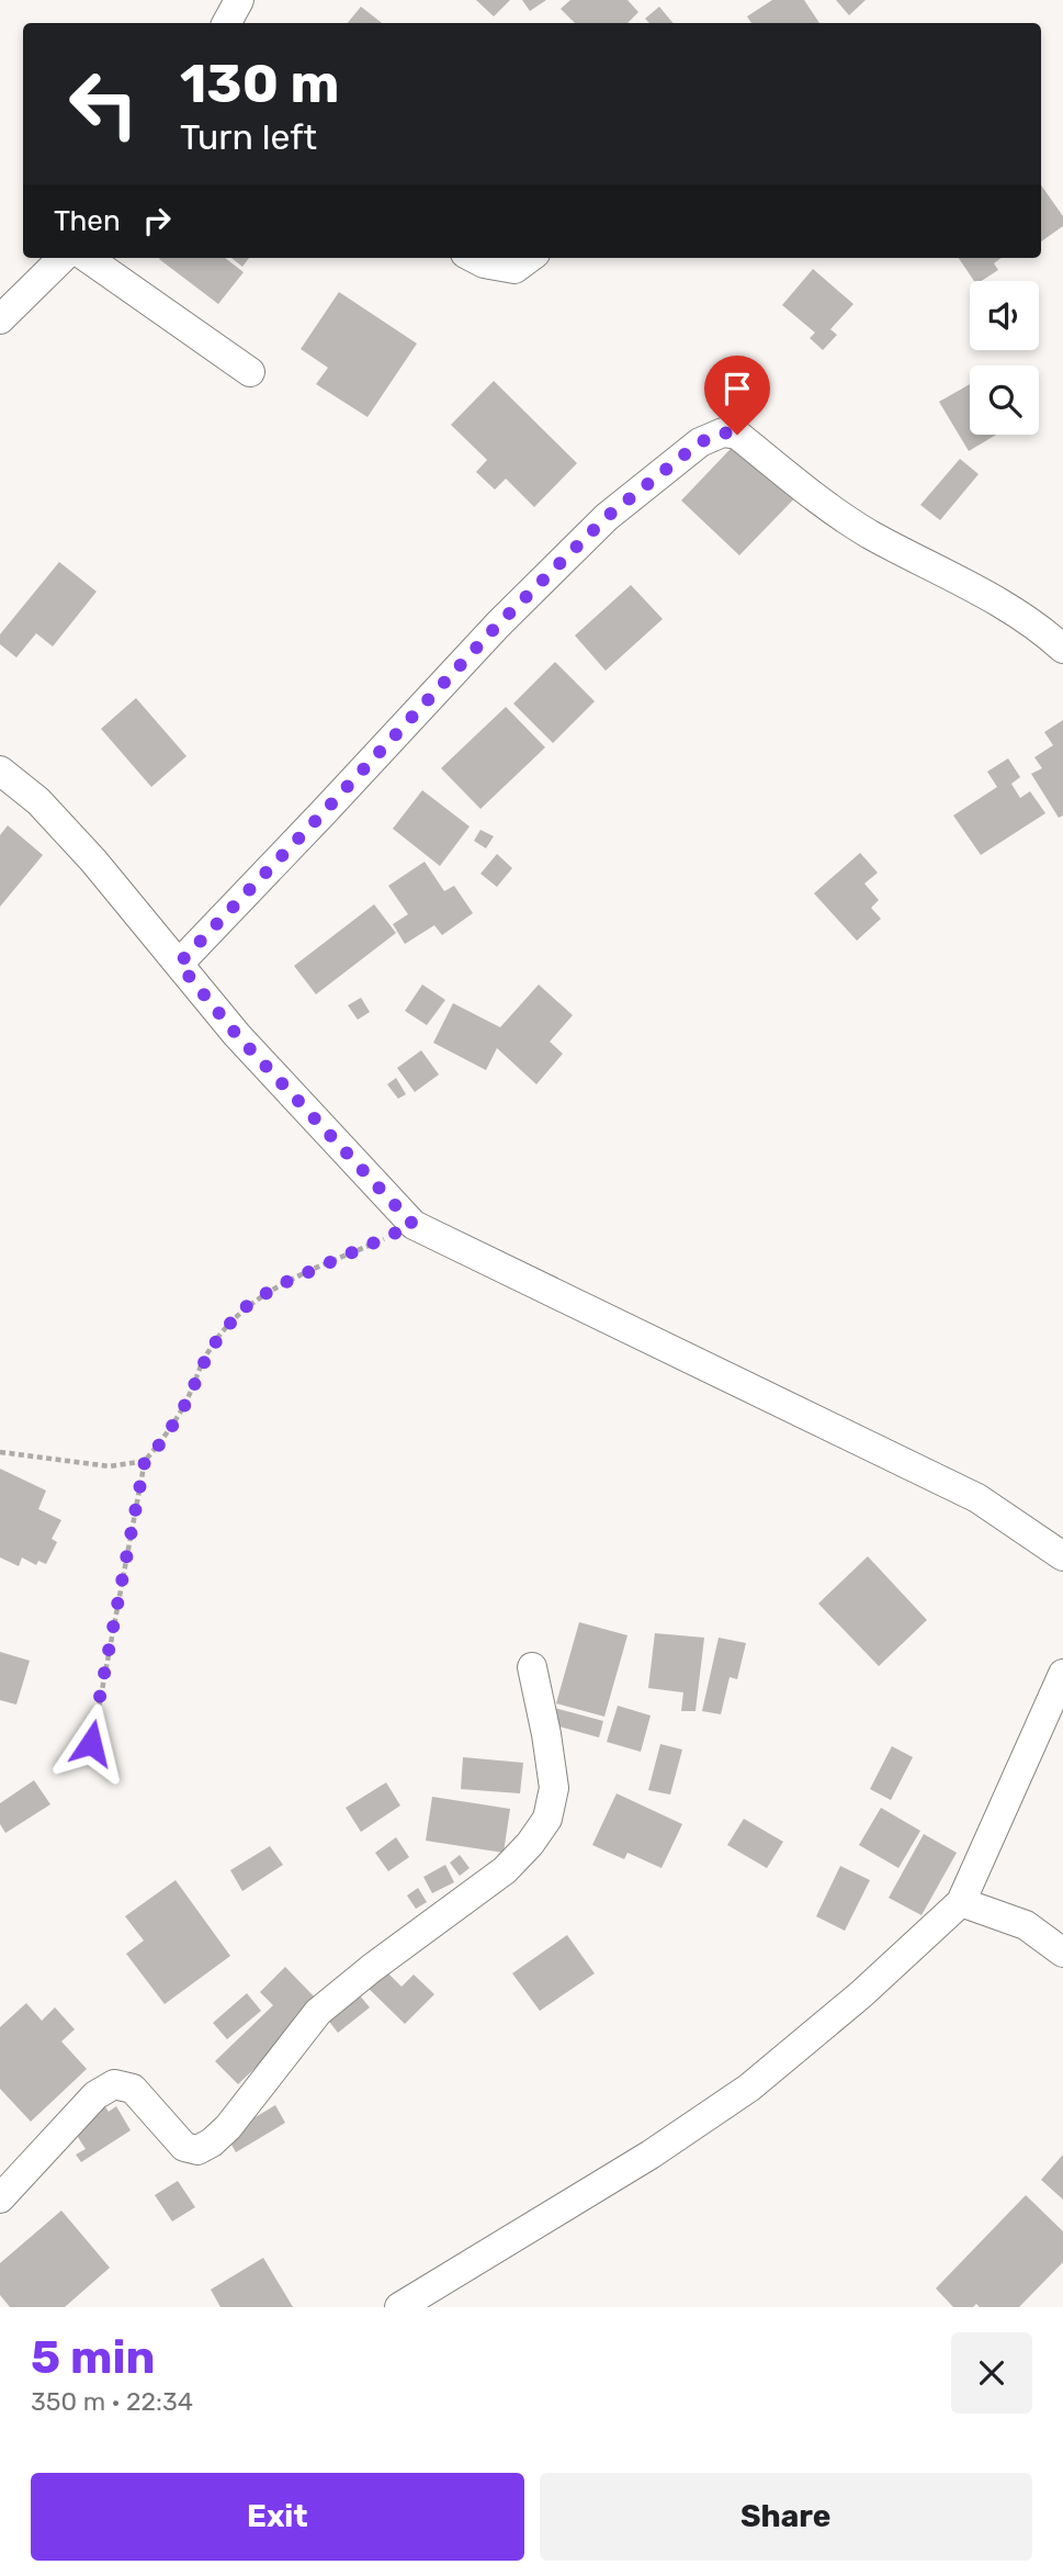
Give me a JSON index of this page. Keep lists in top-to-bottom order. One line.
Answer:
{"page":{"turn":["130 m","Turn left"],"then":"Then","heading":["5 min","350 m · 22:34"],"buttons":["Exit","Share"]}}
